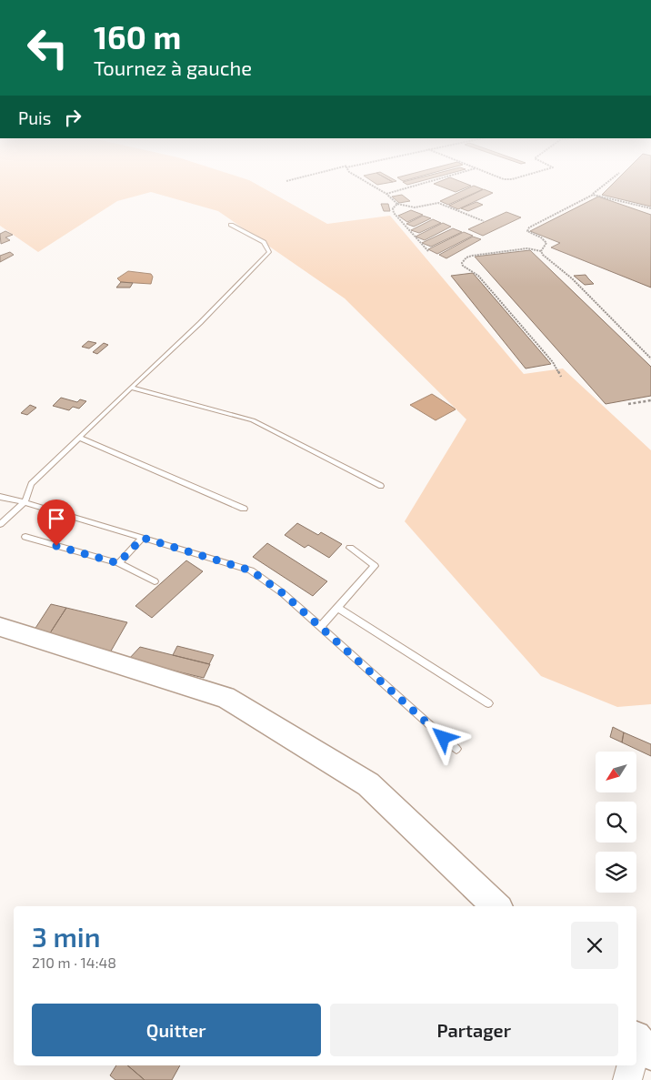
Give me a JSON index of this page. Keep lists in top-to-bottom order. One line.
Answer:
{"north":"bottom left","page":{"turn":["160 m","Tournez à gauche"],"then":"Puis","heading":["3 min","210 m · 14:48"],"buttons":["Quitter","Partager"]}}
